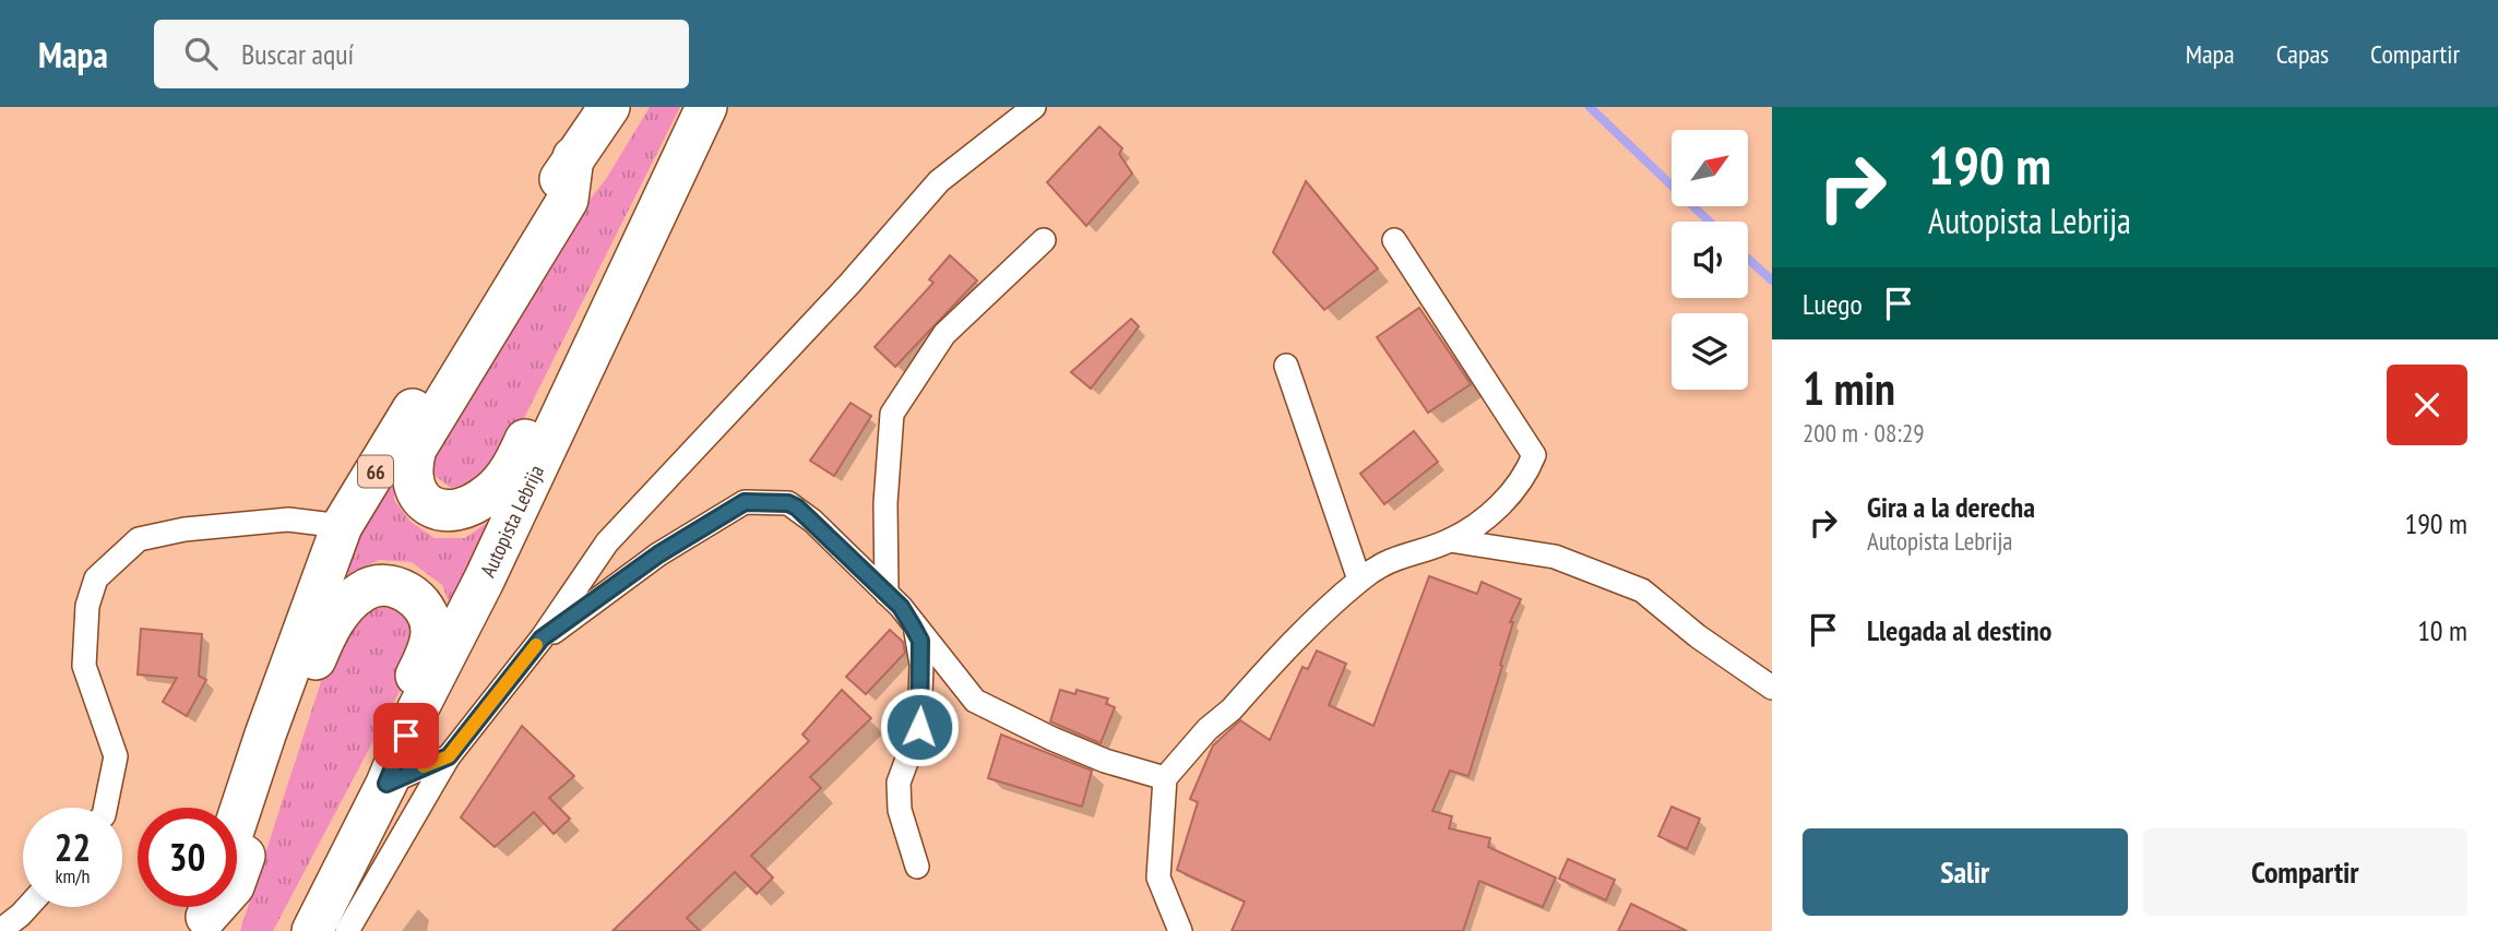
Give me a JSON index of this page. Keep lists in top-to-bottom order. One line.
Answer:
{"streets":{"highway":["66","Autopista Lebrija"]},"north":"top right","page":{"header":"Mapa","search":"Buscar aquí","nav":["Mapa","Capas","Compartir"],"turn":["190 m","Autopista Lebrija"],"then":"Luego","heading":["1 min","200 m · 08:29"],"list":[{"name":"Gira a la derecha","note":"Autopista Lebrija","value":"190 m"},{"name":"Llegada al destino","value":"10 m"}],"speed":"22 km/h","limit":"30","buttons":["Salir","Compartir"]}}
